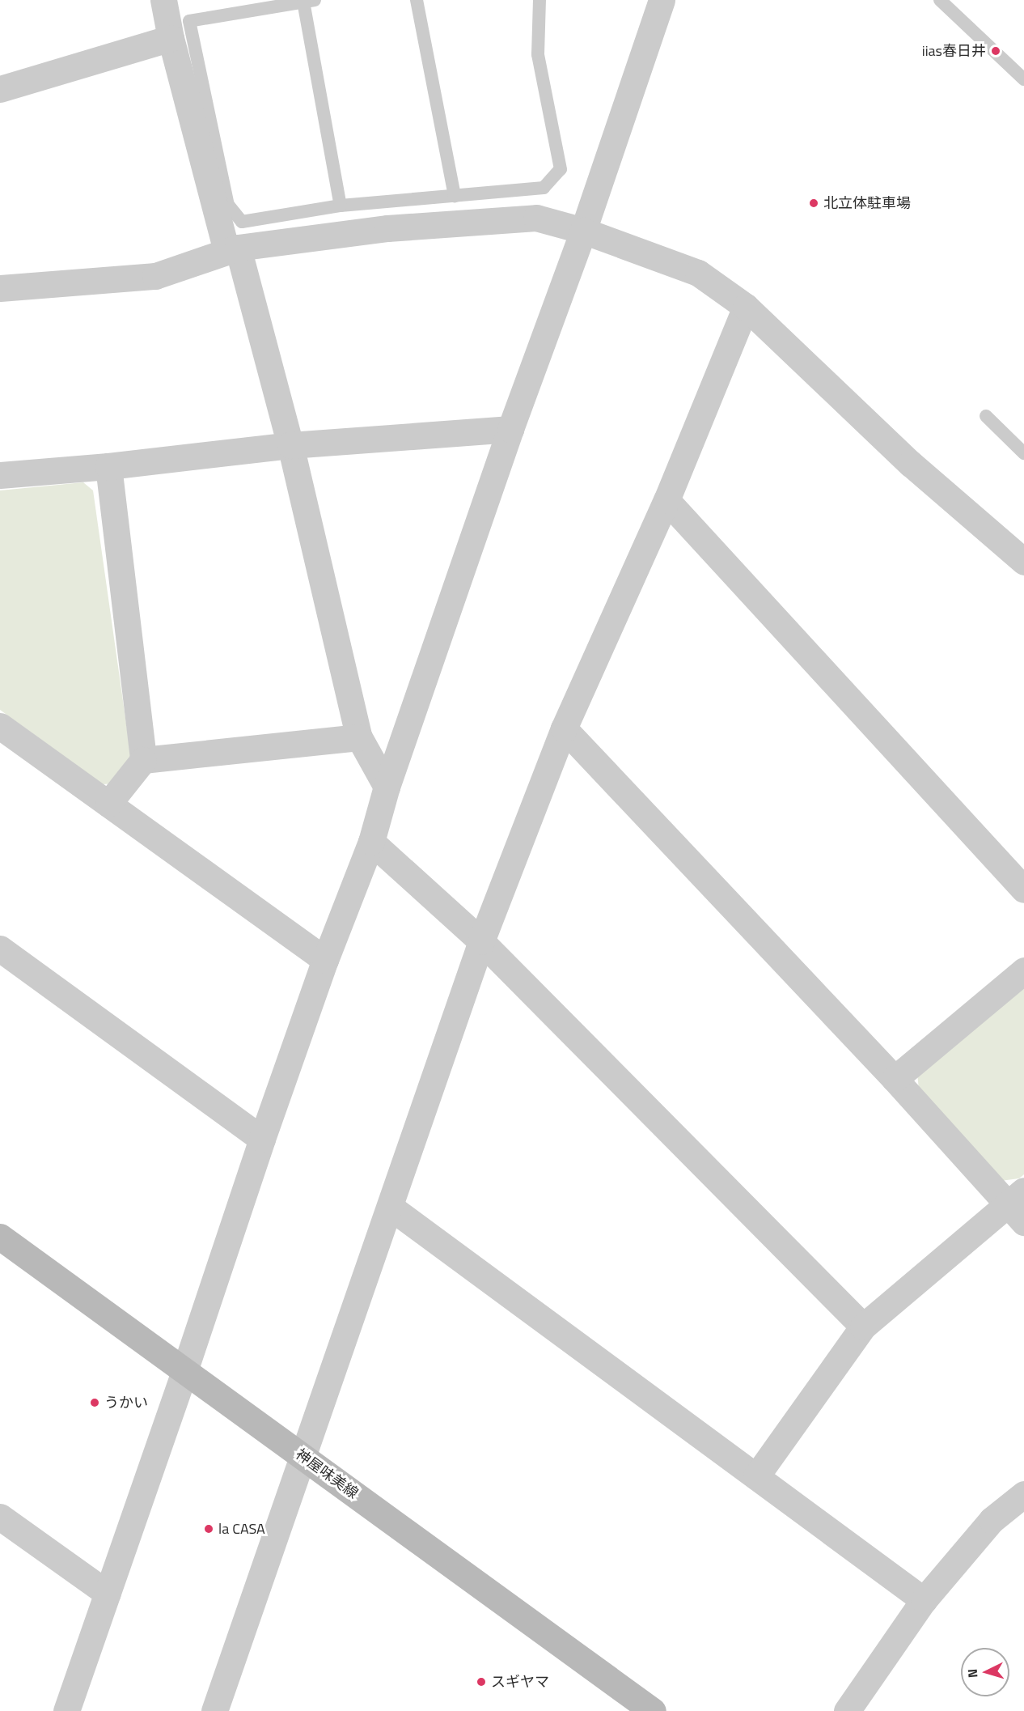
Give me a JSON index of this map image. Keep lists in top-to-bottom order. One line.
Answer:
{"streets":{"main road":["神屋味美線"]},"places":["iias春日井","北立体駐車場","うかい","la CASA","スギヤマ"],"north":"left"}
